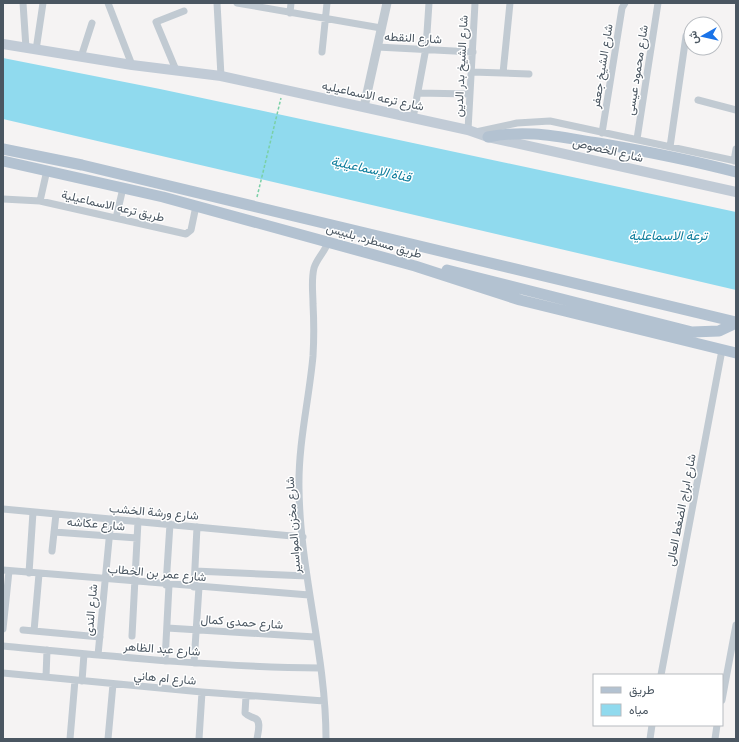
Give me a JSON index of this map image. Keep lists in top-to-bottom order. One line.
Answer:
{"streets":{"main road":["شارع ترعه الاسماعيليه","شارع الخصوص","طريق مسطرد, بلبيس"],"street":["شارع النقطه","شارع الشيخ بدر الدين","شارع الشيخ جعفر","شارع محمود عيسى","طريق ترعه الاسماعيلية","شارع ابراج الضغط العالى","شارع ورشة الخشب","شارع عكاشه","شارع مخزن المواسير","شارع عمر بن الخطاب","شارع الندى","شارع حمدى كمال","شارع عبد الظاهر","شارع ام هاني"]},"crossings":[["شارع النقطه","شارع الشيخ بدر الدين"],["شارع الشيخ بدر الدين","شارع ترعه الاسماعيليه"],["شارع الشيخ بدر الدين","شارع الخصوص"],["شارع الشيخ جعفر","شارع ترعه الاسماعيليه"],["شارع محمود عيسى","شارع ترعه الاسماعيليه"],["شارع ترعه الاسماعيليه","شارع الخصوص"],["طريق ترعه الاسماعيلية","طريق مسطرد, بلبيس"],["طريق مسطرد, بلبيس","شارع ابراج الضغط العالى"],["طريق مسطرد, بلبيس","شارع مخزن المواسير"],["شارع ورشة الخشب","شارع مخزن المواسير"],["شارع ورشة الخشب","شارع الندى"],["شارع عكاشه","شارع الندى"],["شارع مخزن المواسير","شارع عمر بن الخطاب"],["شارع مخزن المواسير","شارع حمدى كمال"],["شارع مخزن المواسير","شارع عبد الظاهر"],["شارع مخزن المواسير","شارع ام هاني"],["شارع عمر بن الخطاب","شارع الندى"],["شارع الندى","شارع عبد الظاهر"]],"water":["قناة الإسماعيلية","ترعة الاسماعلية"],"legend":["طريق","مياه"],"north":"left"}
